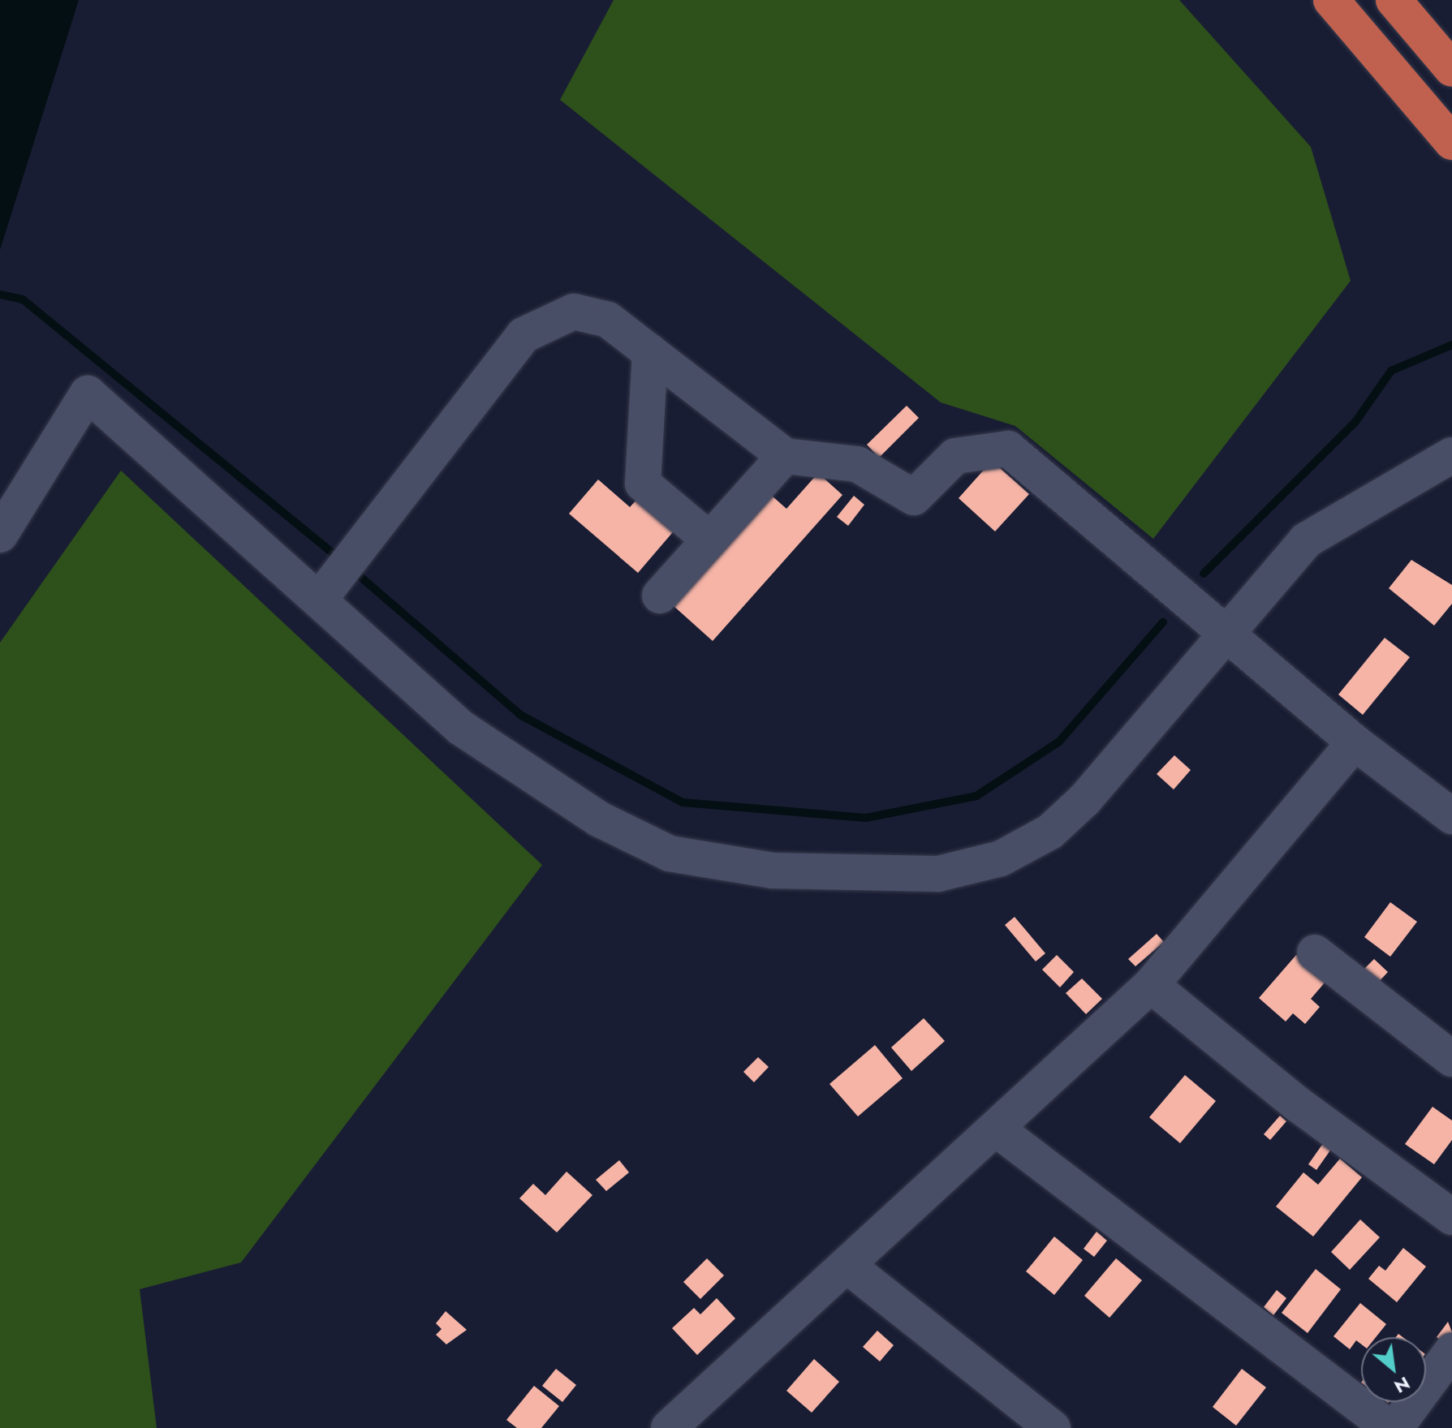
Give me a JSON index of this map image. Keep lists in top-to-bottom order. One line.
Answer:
{"north":"bottom right"}
